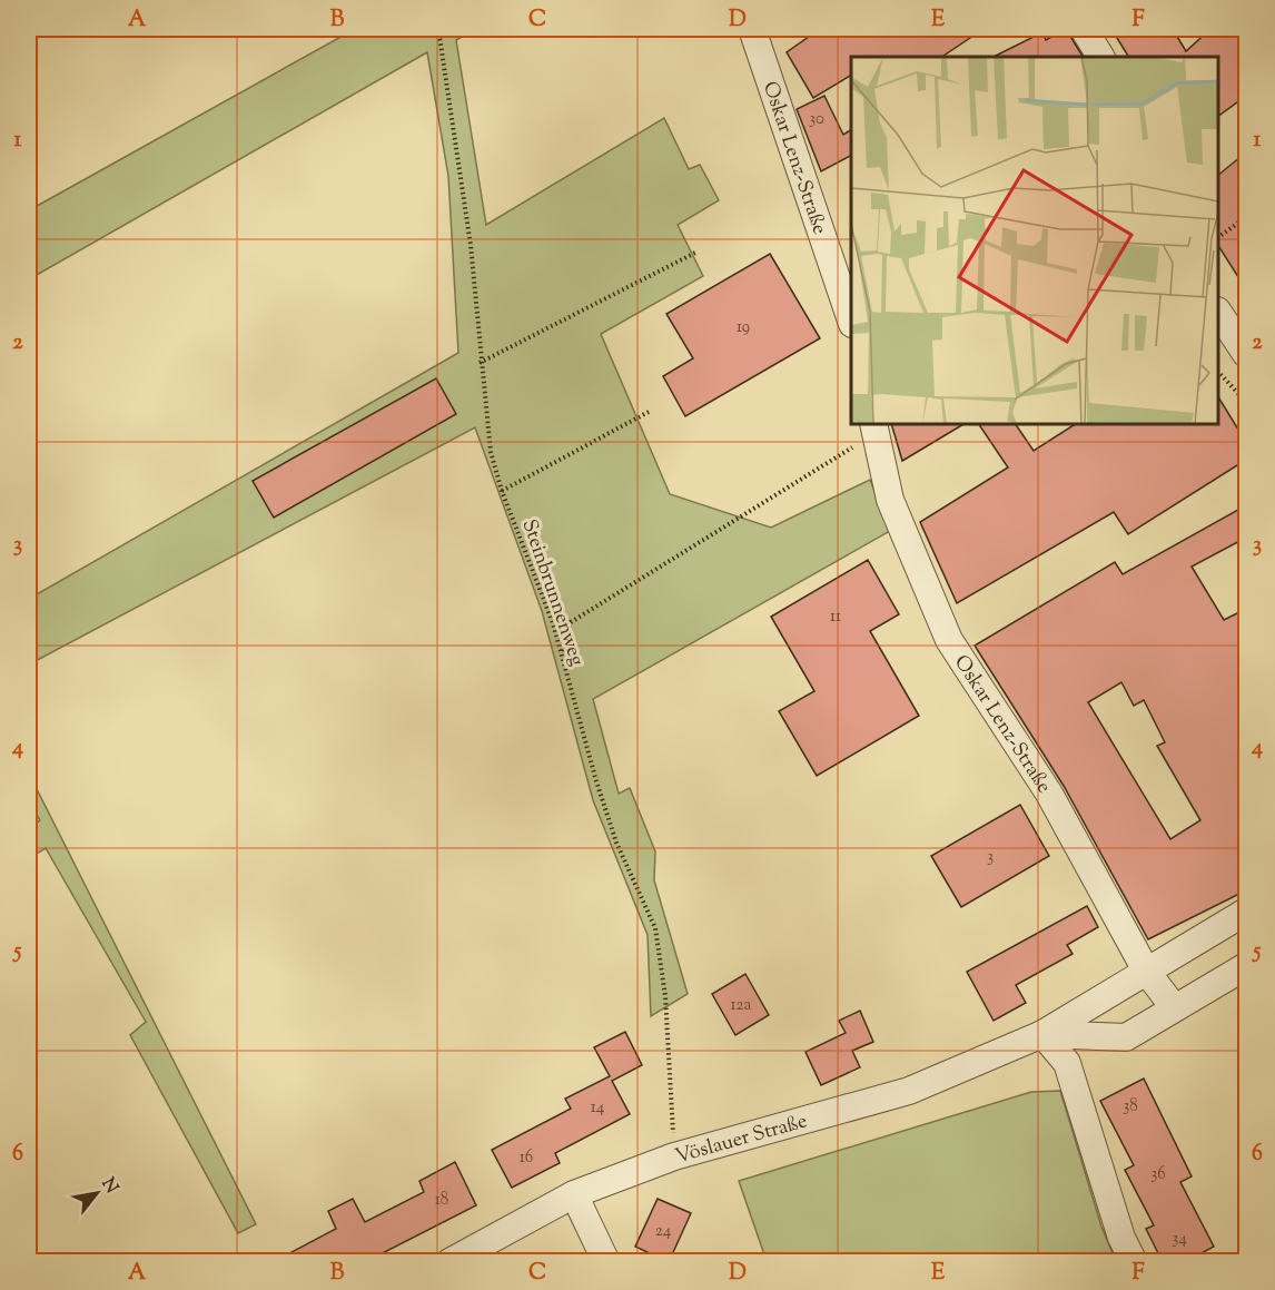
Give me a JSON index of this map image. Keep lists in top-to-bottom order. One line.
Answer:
{"streets":{"street":["Oskar Lenz-Straße","Vöslauer Straße"],"path":["Steinbrunnenweg"]},"crossings":[["Oskar Lenz-Straße","Vöslauer Straße"],["Steinbrunnenweg","Vöslauer Straße"]],"house_numbers":["30","19","11","3","12a","38","14","16","36","18","24","34"],"north":"top right","grid":{"columns":["A","B","C","D","E","F"],"rows":["1","2","3","4","5","6"]}}
